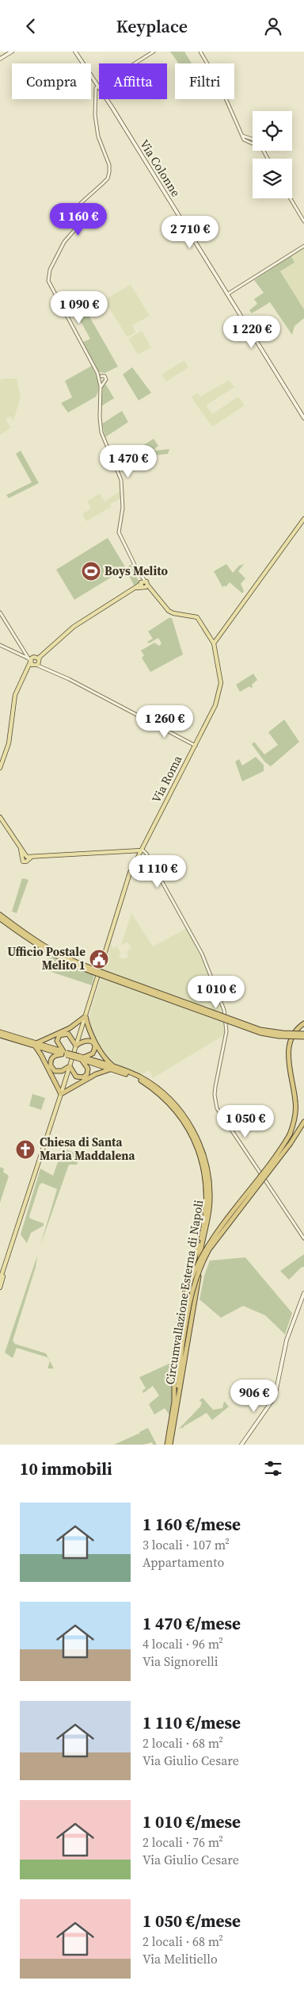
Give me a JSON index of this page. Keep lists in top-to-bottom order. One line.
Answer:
{"streets":{"highway":["Circumvallazione Esterna di Napoli"],"main road":["Via Colonne","Via Roma"]},"places":{"sports":["Boys Melito"],"public building":["Ufficio Postale Melito 1"],"church":["Chiesa di Santa Maria Maddalena"]},"page":{"header":"Keyplace","chip":["Compra","Affitta","Filtri"],"price":["1 160 €","2 710 €","1 090 €","1 220 €","1 470 €","1 260 €","1 110 €","1 010 €","1 050 €","906 €"],"heading":"10 immobili","list":[{"name":"1 160 €/mese","note":"3 locali · 107 m² · Appartamento"},{"name":"1 470 €/mese","note":"4 locali · 96 m² · Via Signorelli"},{"name":"1 110 €/mese","note":"2 locali · 68 m² · Via Giulio Cesare"},{"name":"1 010 €/mese","note":"2 locali · 76 m² · Via Giulio Cesare"},{"name":"1 050 €/mese","note":"2 locali · 68 m² · Via Melitiello"}]}}
